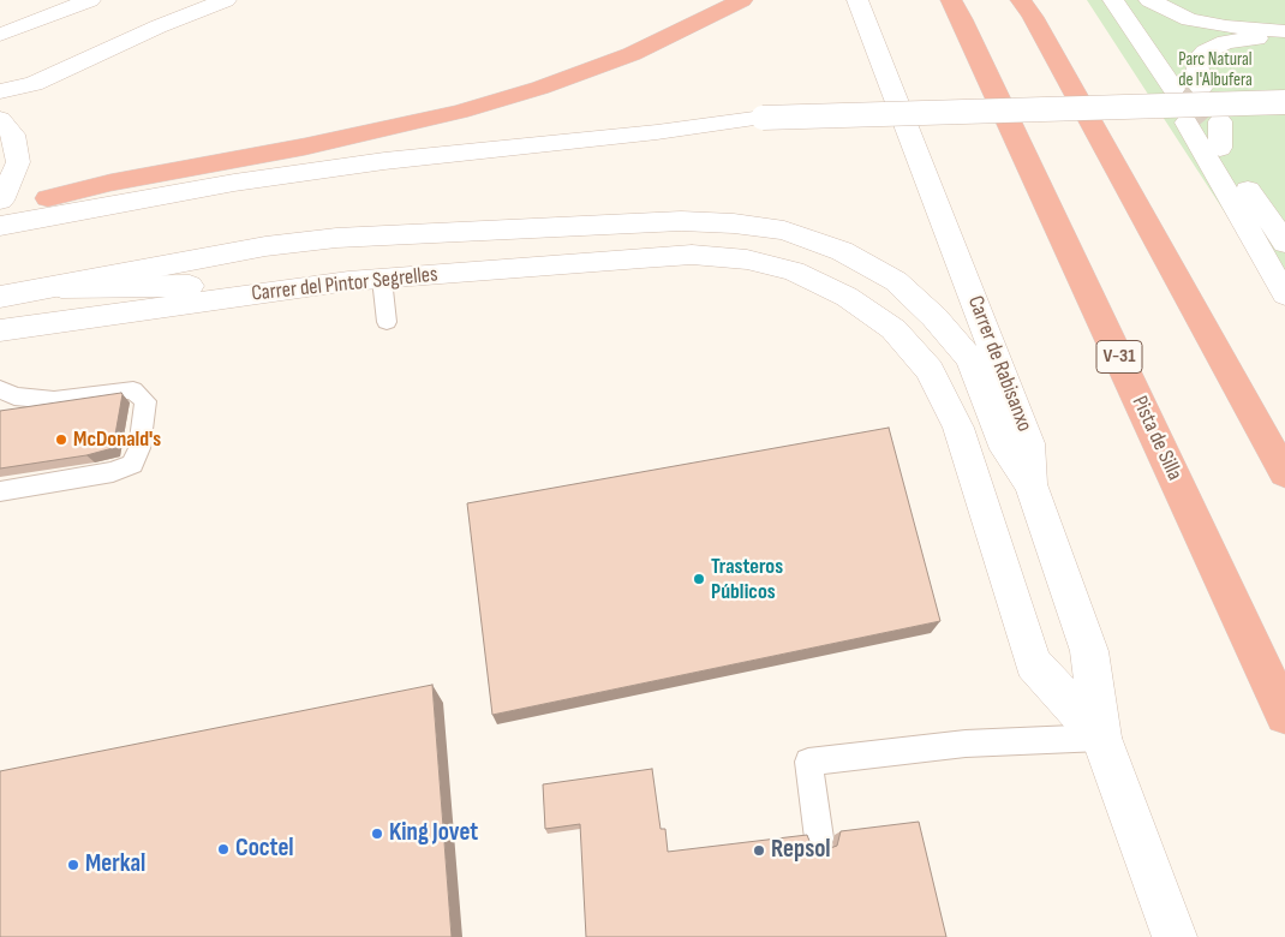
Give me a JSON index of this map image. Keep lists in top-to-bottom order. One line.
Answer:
{"streets":{"highway":["V-31","Pista de Silla"],"street":["Carrer del Pintor Segrelles","Carrer de Rabisanxo"]},"crossings":[["Carrer del Pintor Segrelles","Carrer de Rabisanxo"]],"parks":["Parc Natural de l'Albufera"],"places":["McDonald's","Trasteros Públicos","King Jovet","Coctel","Repsol","Merkal"]}
